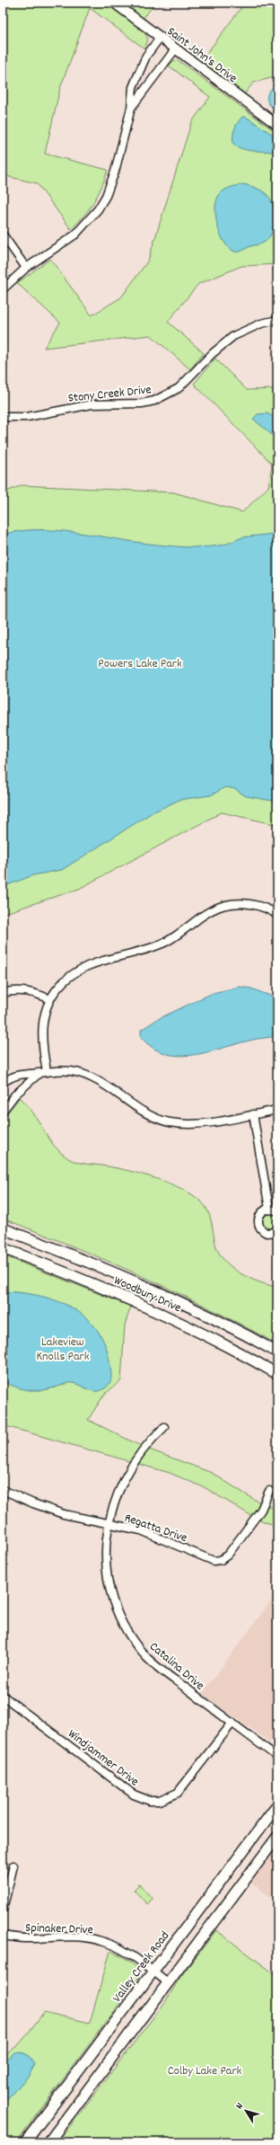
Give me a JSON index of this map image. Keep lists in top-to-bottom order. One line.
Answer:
{"streets":{"main road":["Woodbury Drive","Valley Creek Road"],"street":["Saint John's Drive","Stony Creek Drive","Regatta Drive","Catalina Drive","Windjammer Drive","Spinaker Drive"]},"crossings":[["Regatta Drive","Catalina Drive"],["Catalina Drive","Windjammer Drive"],["Spinaker Drive","Valley Creek Road"]],"parks":["Powers Lake Park","Lakeview Knolls Park","Colby Lake Park"],"north":"top left"}
